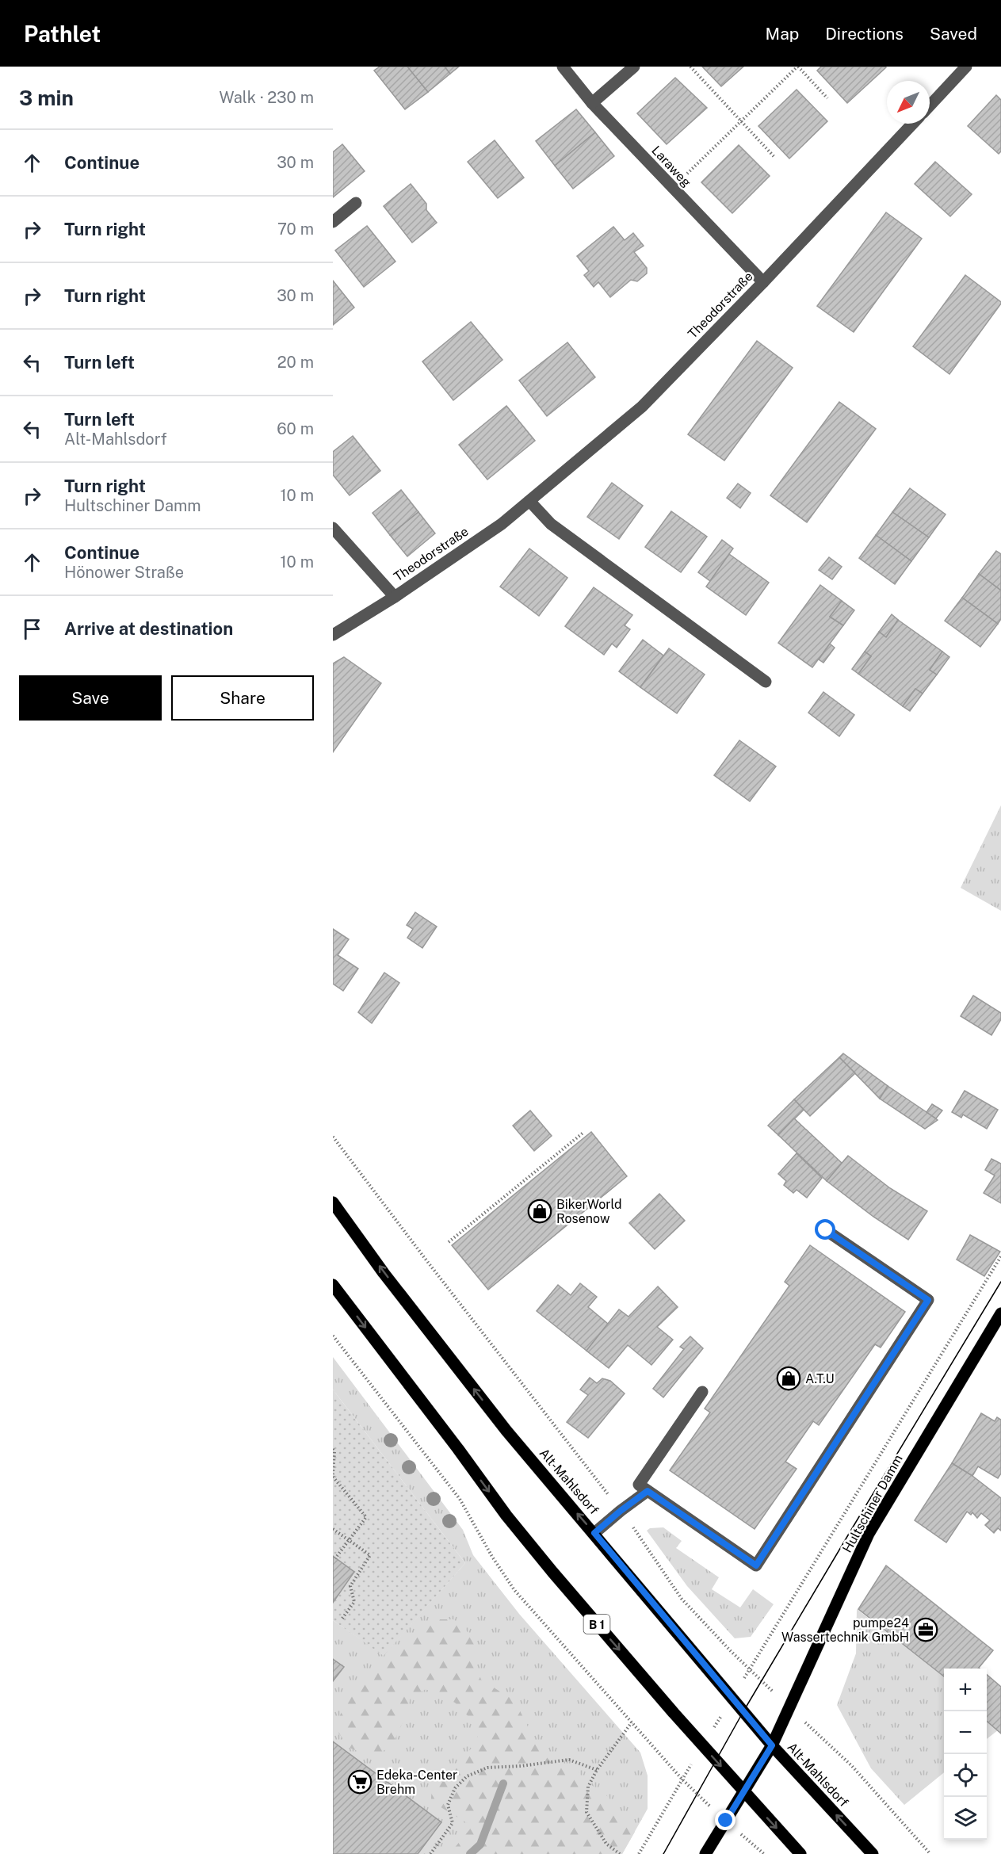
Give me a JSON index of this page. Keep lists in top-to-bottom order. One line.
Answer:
{"streets":{"main road":["Alt-Mahlsdorf","Hultschiner Damm","B 1"],"street":["Laraweg","Theodorstraße"]},"crossings":[["Laraweg","Theodorstraße"],["Alt-Mahlsdorf","Hultschiner Damm"],["Hultschiner Damm","B 1"]],"places":{"shop":["BikerWorld Rosenow","A.T.U"],"office":["pumpe24 Wassertechnik GmbH"],"supermarket":["Edeka-Center Brehm"]},"north":"bottom left","page":{"header":"Pathlet","nav":["Map","Directions","Saved"],"heading":["3 min","Walk · 230 m"],"list":[["Continue","30 m"],["Turn right","70 m"],["Turn right","30 m"],["Turn left","20 m"],["Turn left","Alt-Mahlsdorf","60 m"],["Turn right","Hultschiner Damm","10 m"],["Continue","Hönower Straße","10 m"],"Arrive at destination"],"buttons":["Save","Share"],"map_buttons":["+","−"]}}
